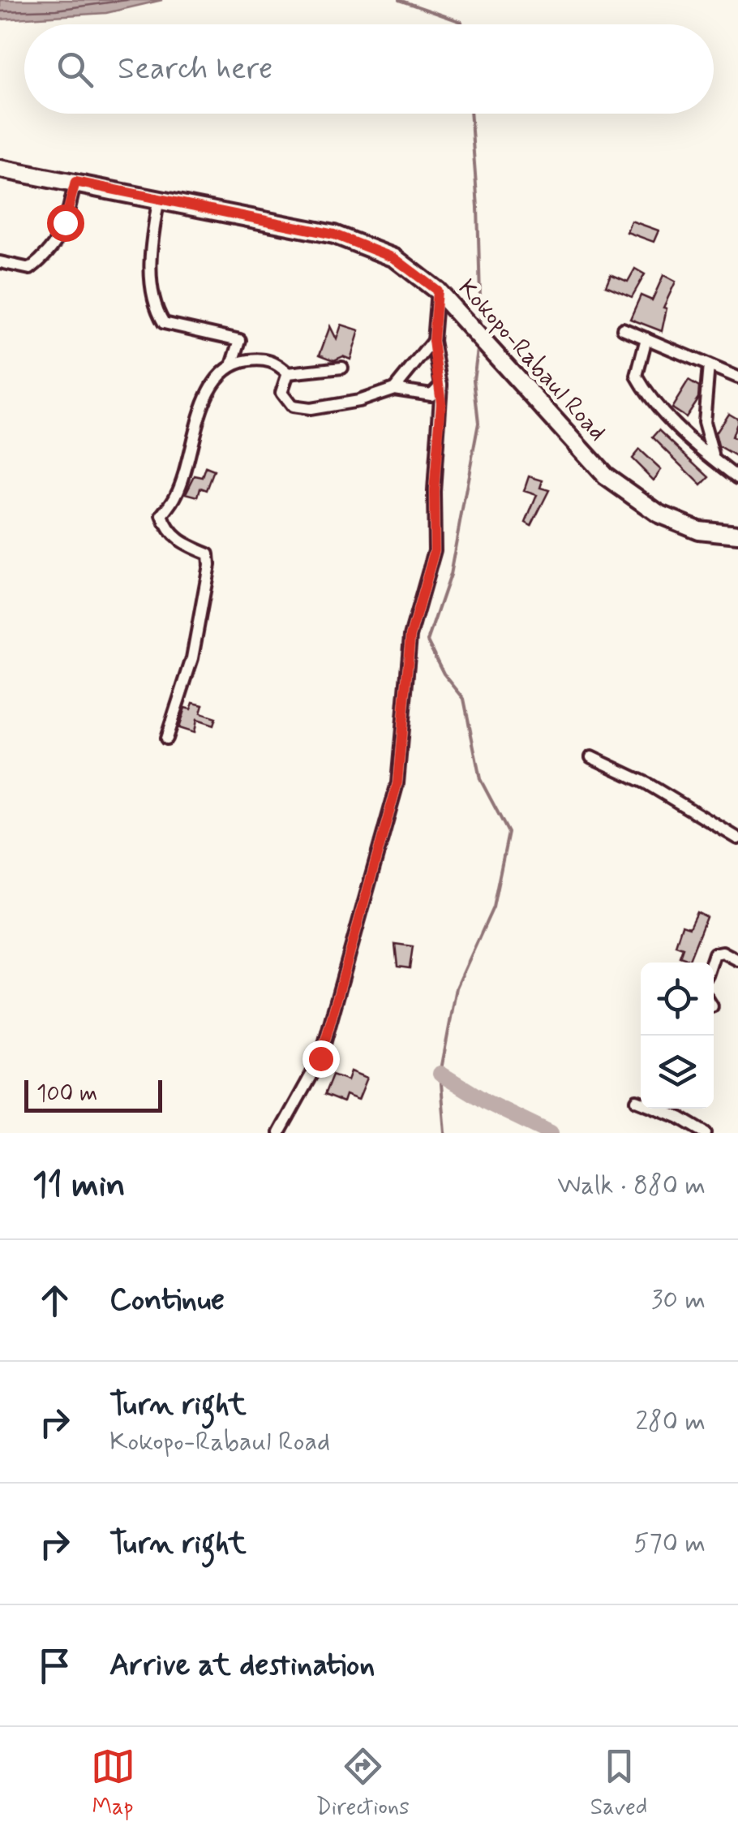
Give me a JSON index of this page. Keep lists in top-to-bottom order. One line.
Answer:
{"streets":{"main road":["Kokopo-Rabaul Road"]},"scale_bar":"100 m","page":{"search":"Search here","scale":"100 m","heading":["11 min","Walk · 880 m"],"list":[["Continue","30 m"],["Turn right","Kokopo-Rabaul Road","280 m"],["Turn right","570 m"],"Arrive at destination"],"nav":["Map","Directions","Saved"]}}
